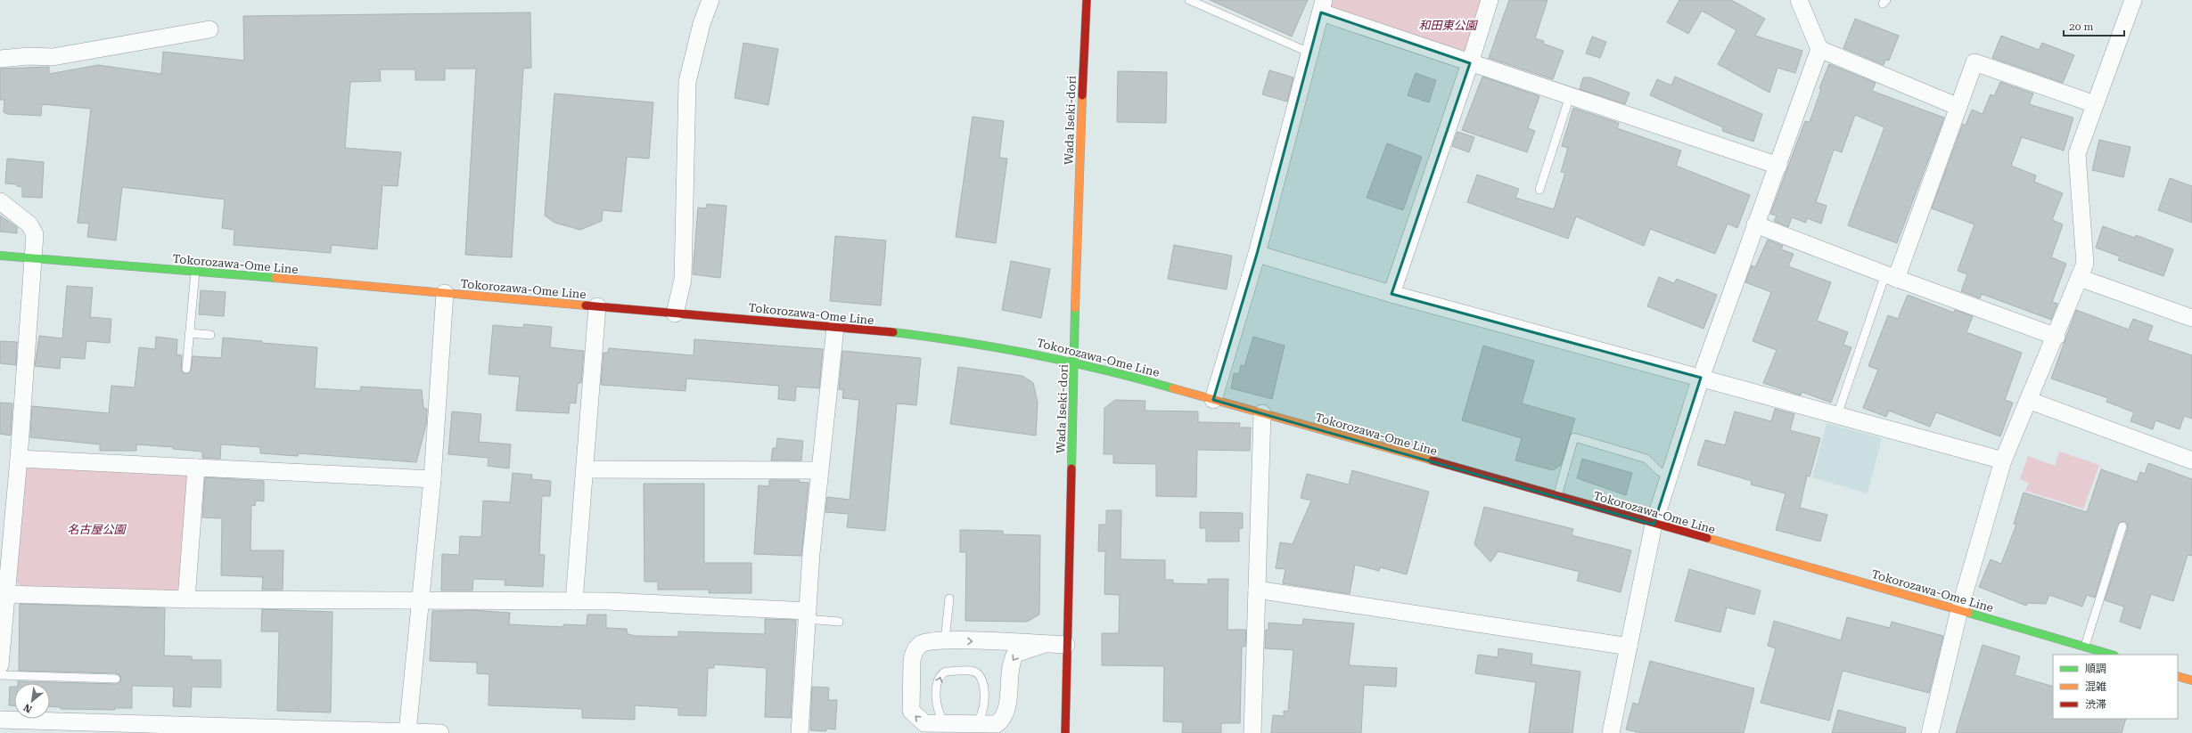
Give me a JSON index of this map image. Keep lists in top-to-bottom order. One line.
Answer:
{"streets":{"main road":["Wada Iseki-dori","Tokorozawa-Ome Line"]},"crossings":[["Wada Iseki-dori","Tokorozawa-Ome Line"]],"parks":["和田東公園","名古屋公園"],"legend":["順調","混雑","渋滞"],"scale_bar":"20 m","north":"bottom left"}
